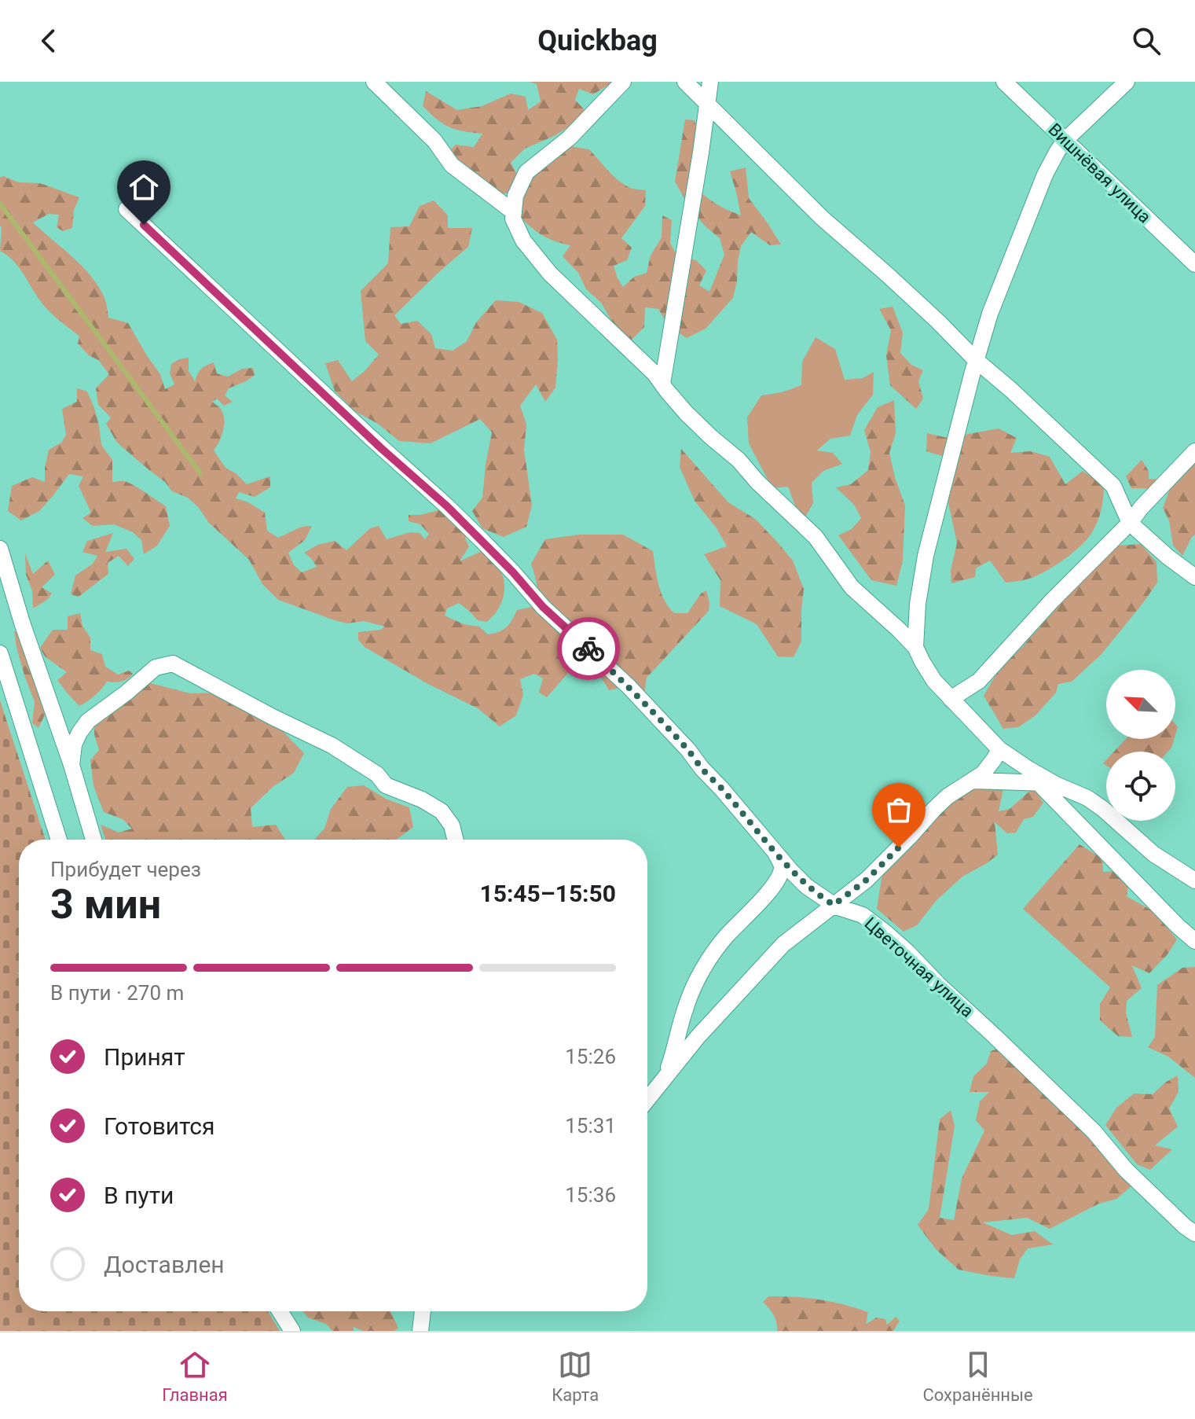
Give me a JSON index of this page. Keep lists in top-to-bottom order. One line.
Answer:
{"streets":{"street":["Вишнёвая улица","Цветочная улица"]},"north":"top left","page":{"header":"Quickbag","heading":["3 мин","Прибудет через","15:45–15:50"],"bar":"В пути · 270 m","list":[["Принят","15:26"],["Готовится","15:31"],["В пути","15:36"],"Доставлен"],"tabs":["Главная","Карта","Сохранённые"]}}
